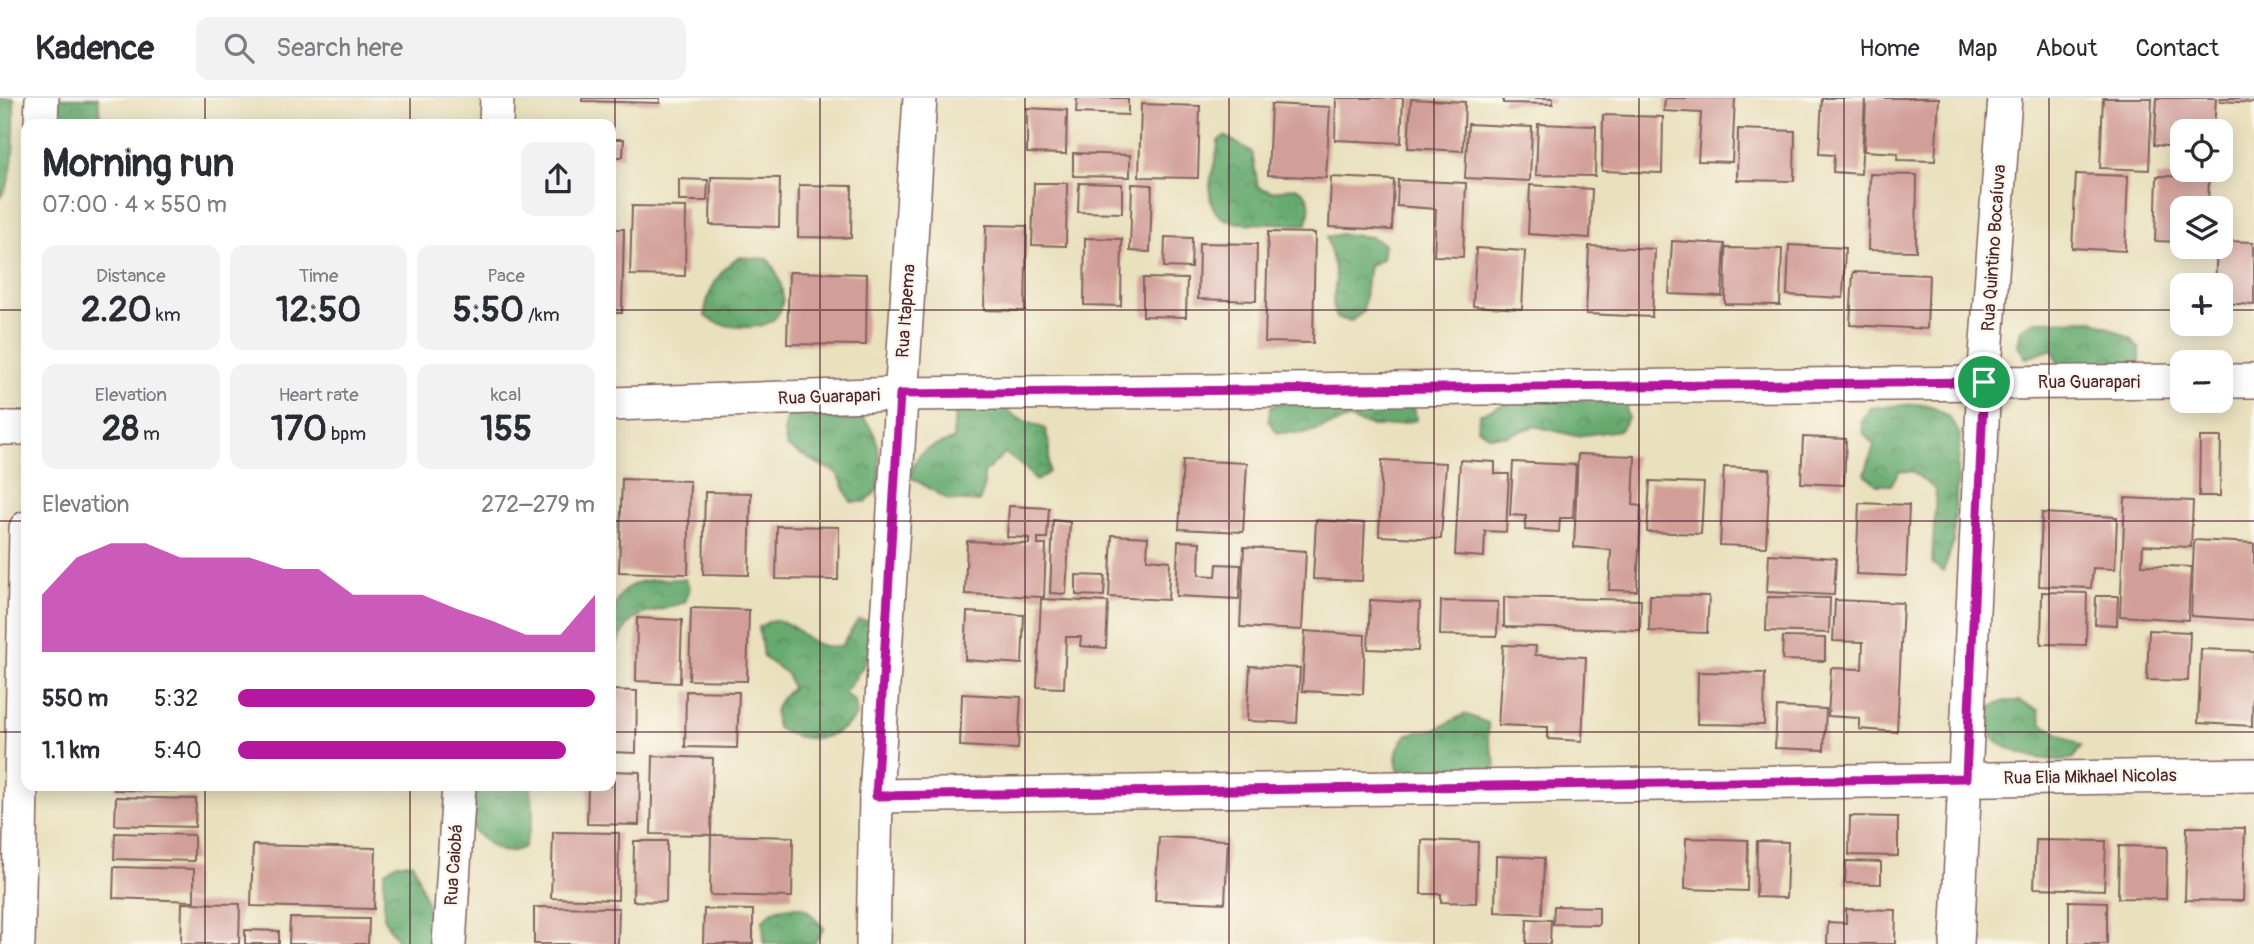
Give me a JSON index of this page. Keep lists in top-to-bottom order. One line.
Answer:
{"streets":{"street":["Rua Quintino Bocaíuva","Rua Itapema","Rua Guarapari","Rua Elia Mikhael Nicolas","Rua Caiobá"]},"crossings":[["Rua Quintino Bocaíuva","Rua Guarapari"],["Rua Quintino Bocaíuva","Rua Elia Mikhael Nicolas"],["Rua Itapema","Rua Guarapari"],["Rua Itapema","Rua Elia Mikhael Nicolas"]],"page":{"header":"Kadence","search":"Search here","nav":["Home","Map","About","Contact"],"map_buttons":["+","−"],"heading":["Morning run","07:00 · 4 × 550 m"],"stats":[["Distance","2.20 km"],["Time","12:50"],["Pace","5:50 /km"],["Elevation","28 m"],["Heart rate","170 bpm"],["kcal","155"]],"chart":["Elevation","272–279 m"],"list":[{"name":"550 m","note":"5:32"},{"name":"1.1 km","note":"5:40"}]}}
